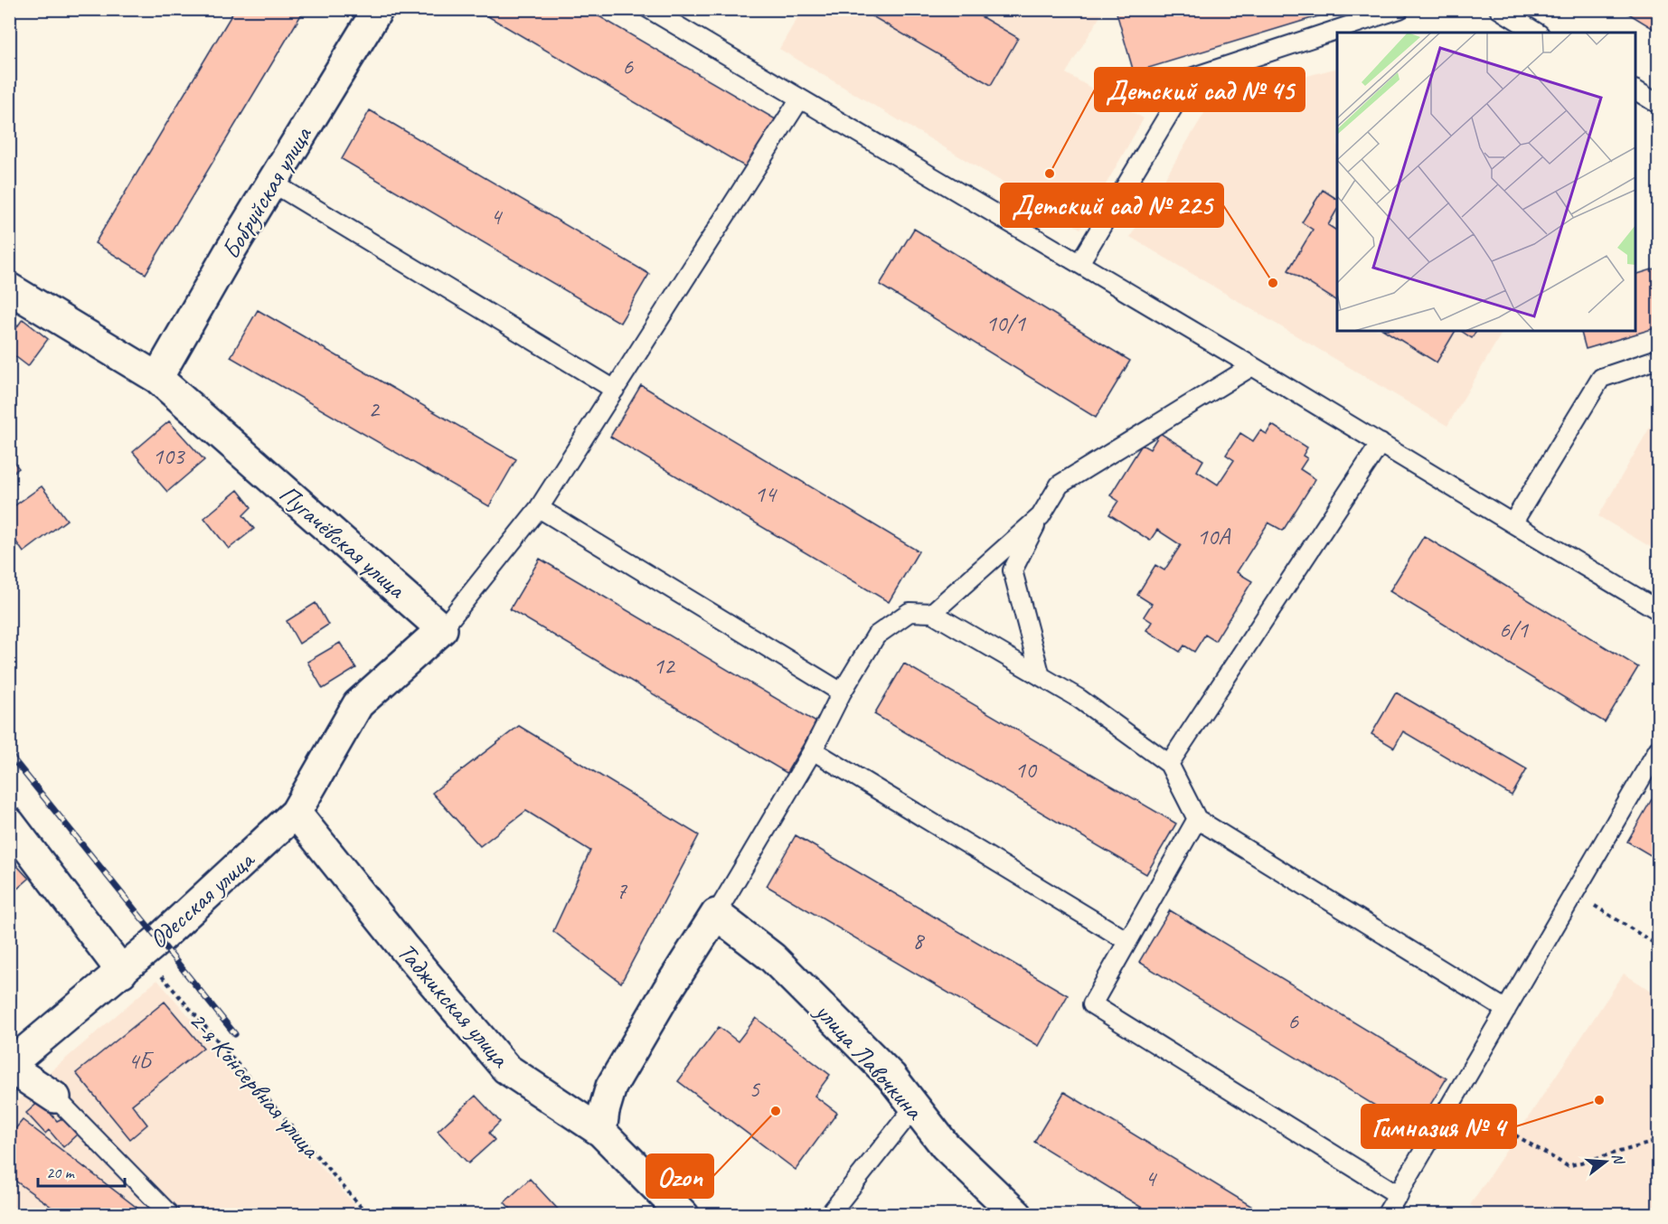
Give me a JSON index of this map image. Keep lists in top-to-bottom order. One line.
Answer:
{"streets":{"street":["Бобруйская улица","Пугачёвская улица","Одесская улица","Таджикская улица","улица Лавочкина"],"path":["2-я Консервная улица"]},"crossings":[["Бобруйская улица","Пугачёвская улица"],["Пугачёвская улица","Одесская улица"],["Одесская улица","Таджикская улица"],["Одесская улица","2-я Консервная улица"]],"places":["Детский сад № 45","Детский сад № 225","Гимназия № 4","Ozon"],"house_numbers":["6","4","10/1","2","103","14","10А","6/1","12","10","7","8","6","4Б","5","4"],"scale_bar":"20 m","north":"right"}
